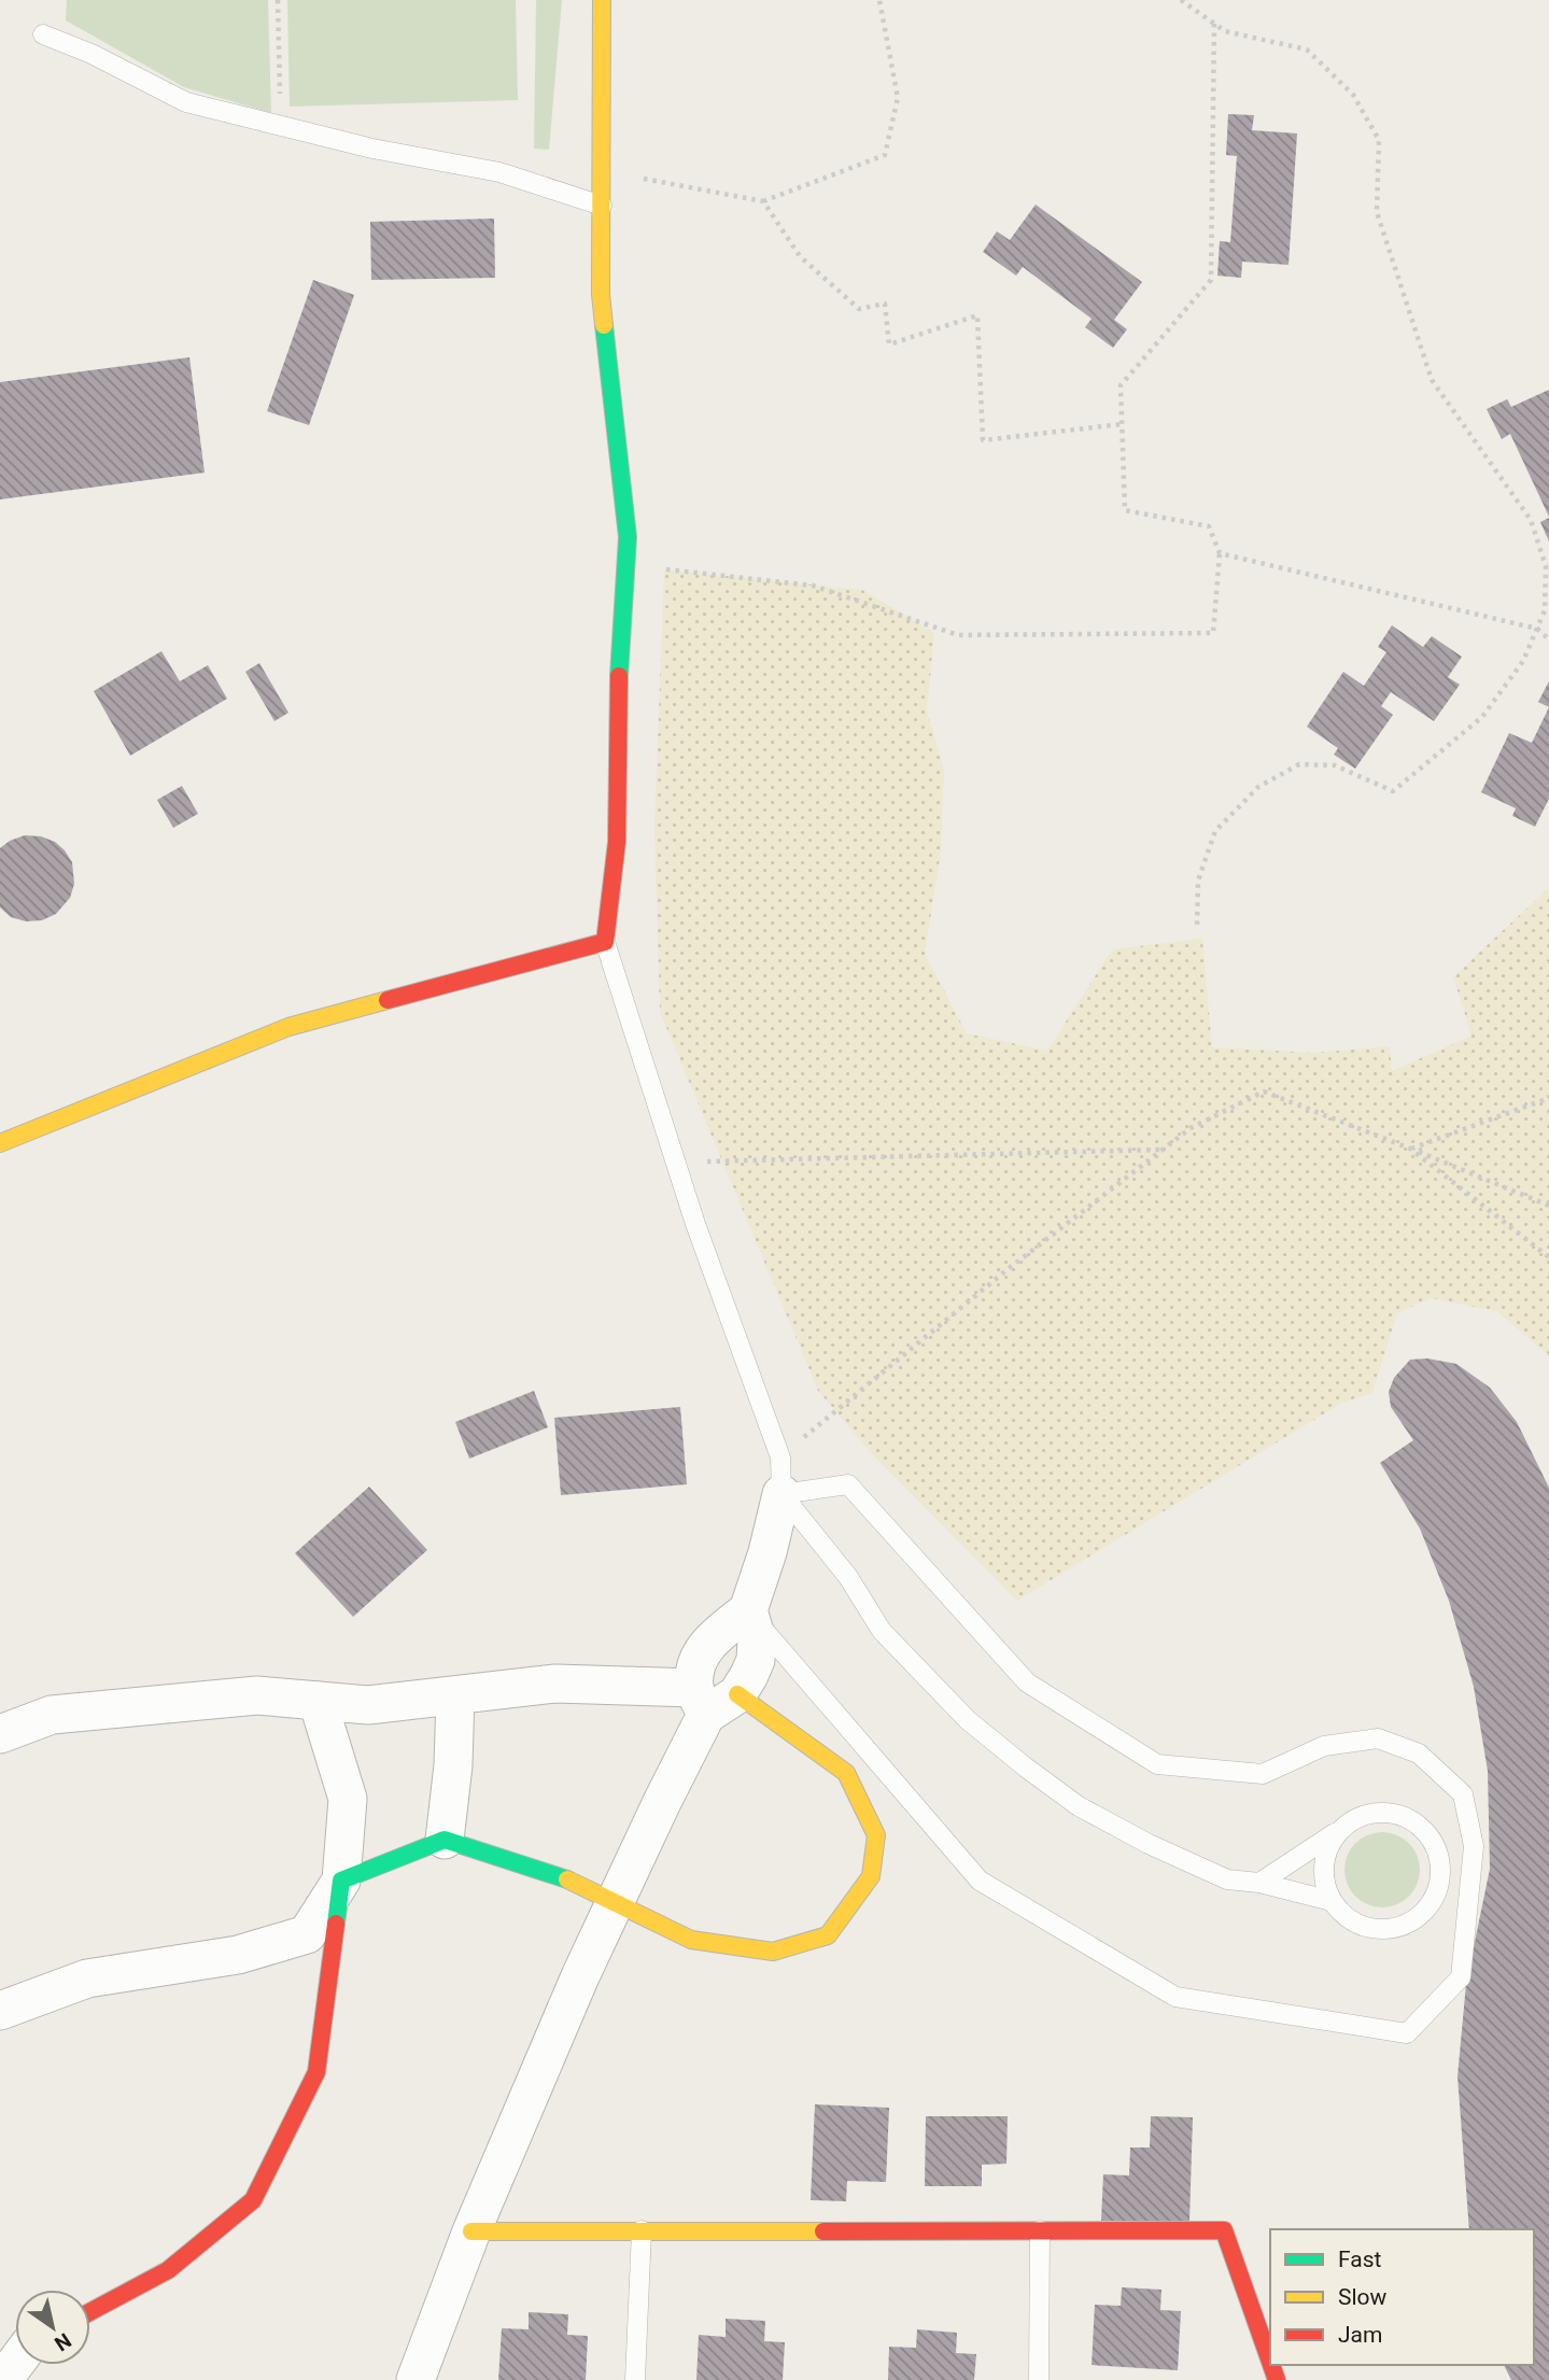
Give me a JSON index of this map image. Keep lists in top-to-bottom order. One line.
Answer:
{"legend":["Fast","Slow","Jam"],"north":"bottom right"}
